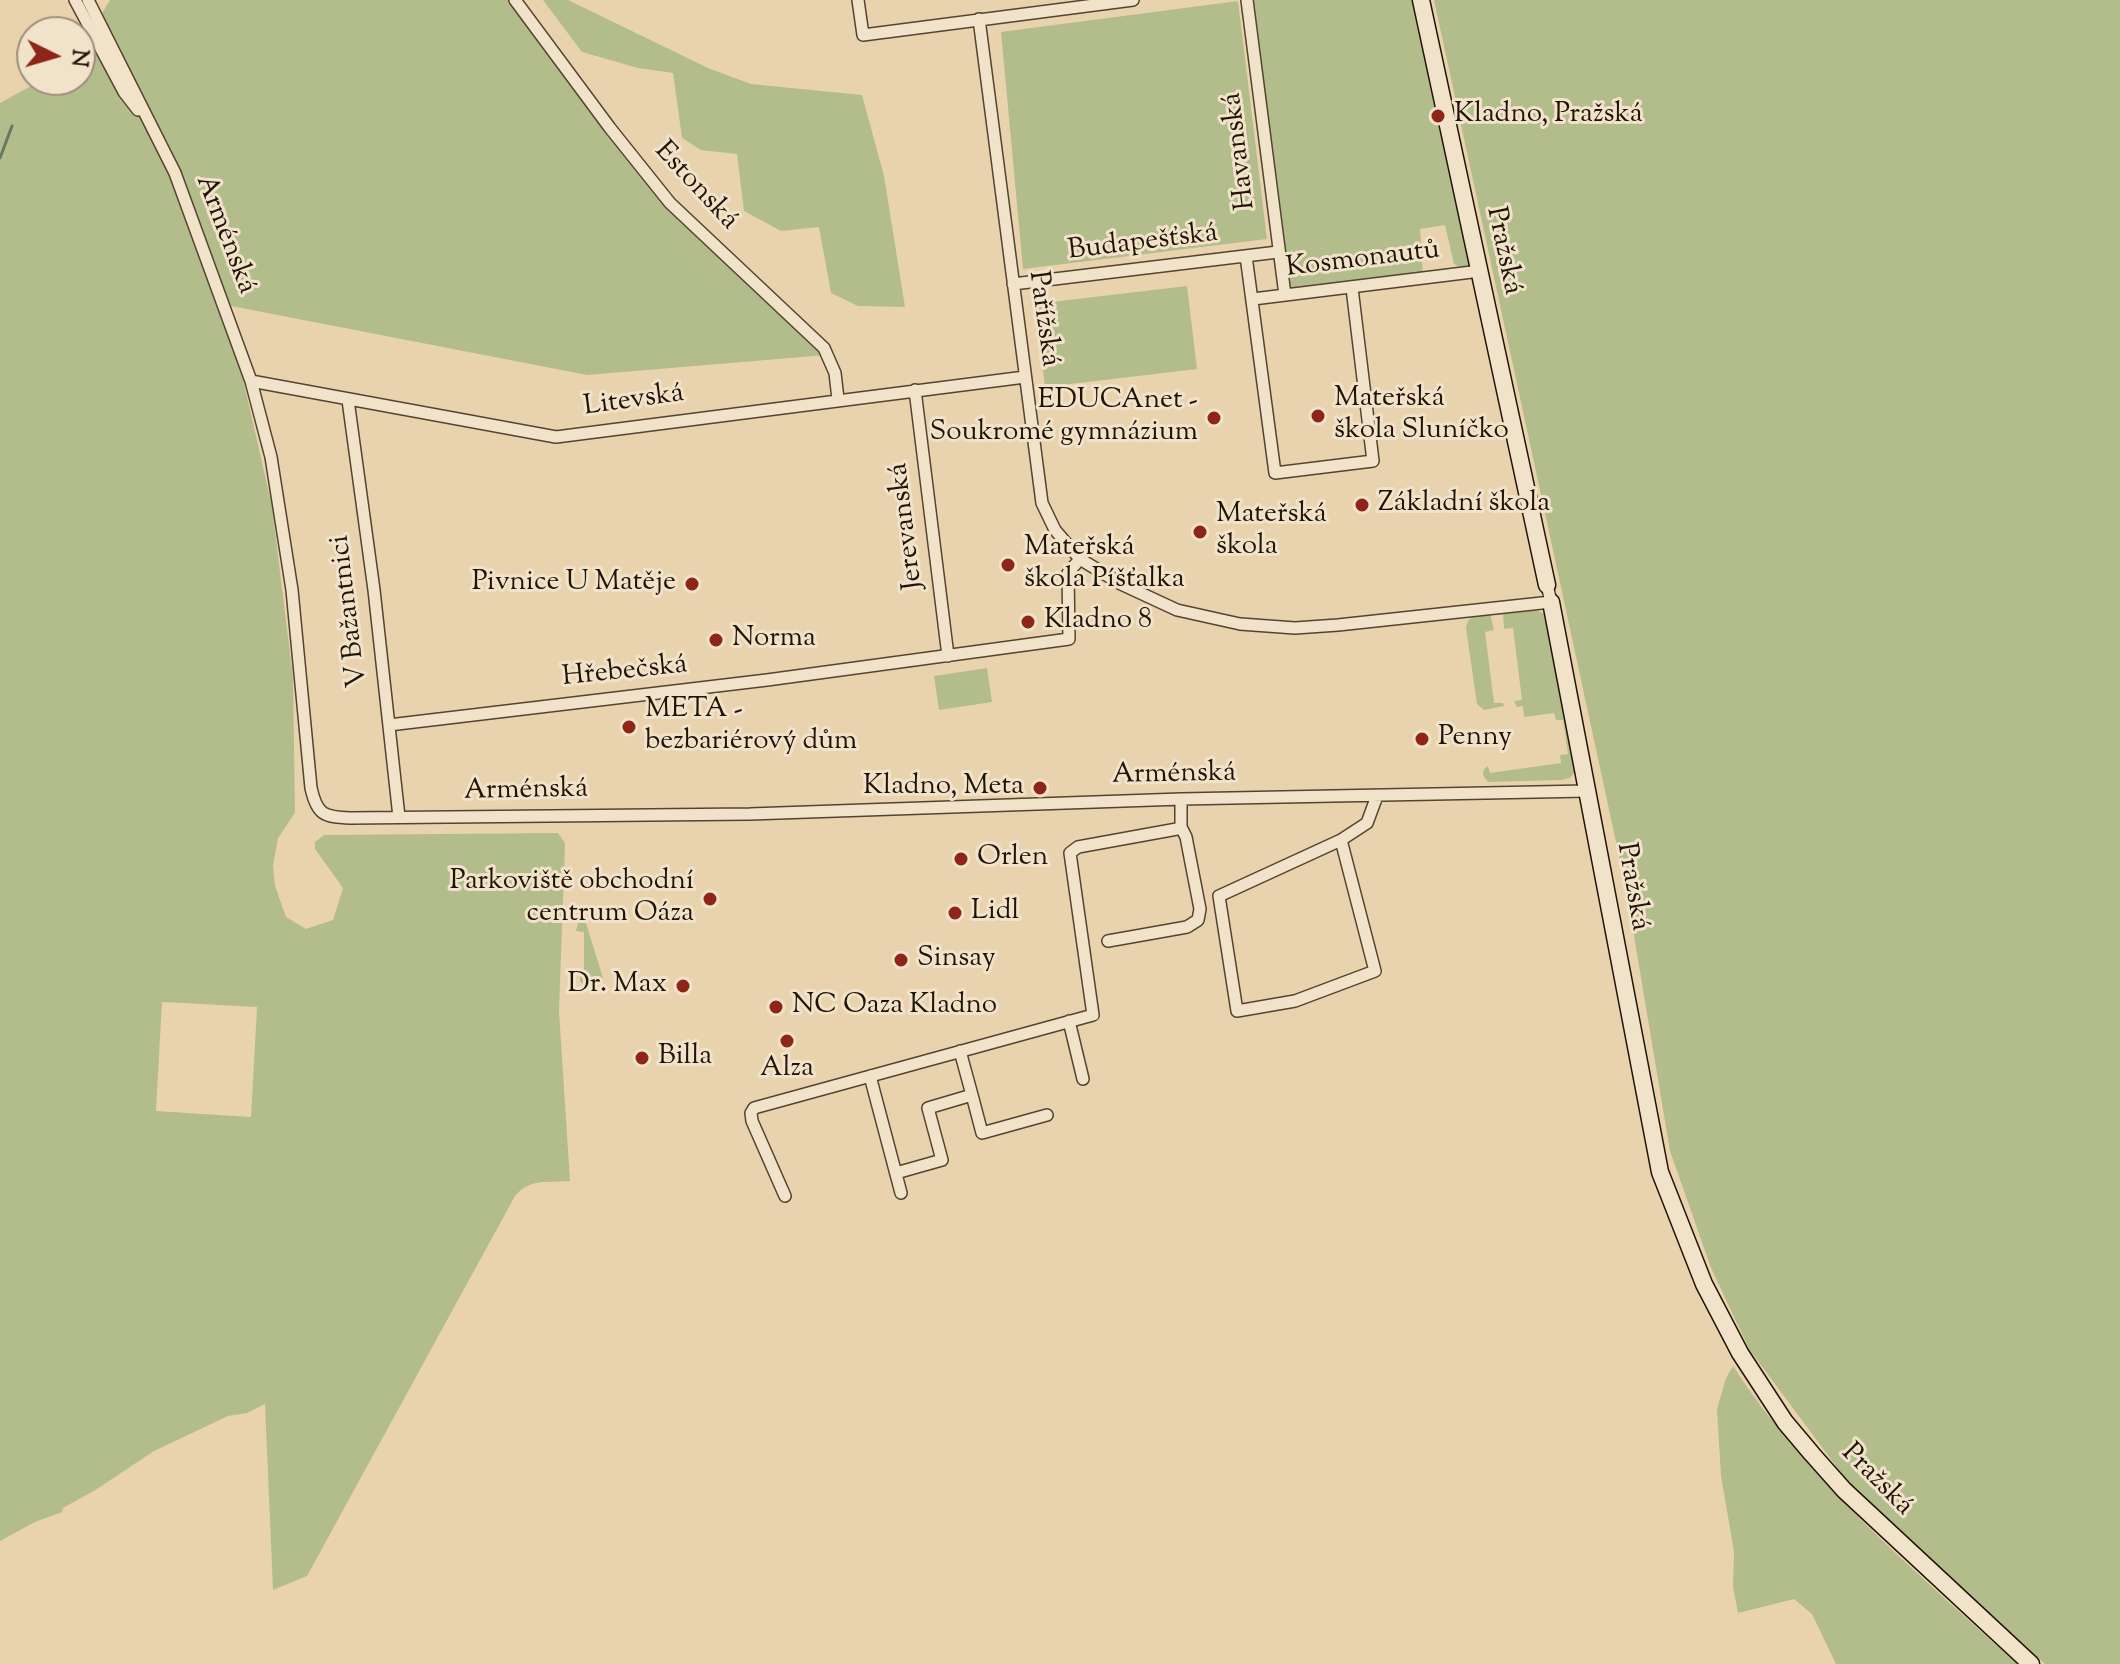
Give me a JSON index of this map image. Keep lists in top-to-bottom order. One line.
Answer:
{"streets":{"street":["Havanská","Estonská","Arménská","Budapešťská","Pražská","Kosmonautů","Pařížská","Litevská","Jerevanská","V Bažantnici","Hřebečská"]},"crossings":[["Havanská","Budapešťská"],["Havanská","Kosmonautů"],["Estonská","Litevská"],["Arménská","Pražská"],["Arménská","Litevská"],["Arménská","V Bažantnici"],["Budapešťská","Pařížská"],["Pražská","Kosmonautů"],["Pražská","Pařížská"],["Pařížská","Litevská"],["Pařížská","Hřebečská"],["Litevská","Jerevanská"],["Litevská","V Bažantnici"],["Jerevanská","Hřebečská"],["V Bažantnici","Hřebečská"]],"places":["Kladno, Pražská","Mateřská škola Sluníčko","EDUCAnet - Soukromé gymnázium","Základní škola","Mateřská škola","Mateřská škola Píšťalka","Pivnice U Matěje","Kladno 8","Norma","META - bezbariérový dům","Penny","Kladno, Meta","Orlen","Parkoviště obchodní centrum Oáza","Lidl","Sinsay","Dr. Max","NC Oaza Kladno","Alza","Billa"],"north":"right"}
